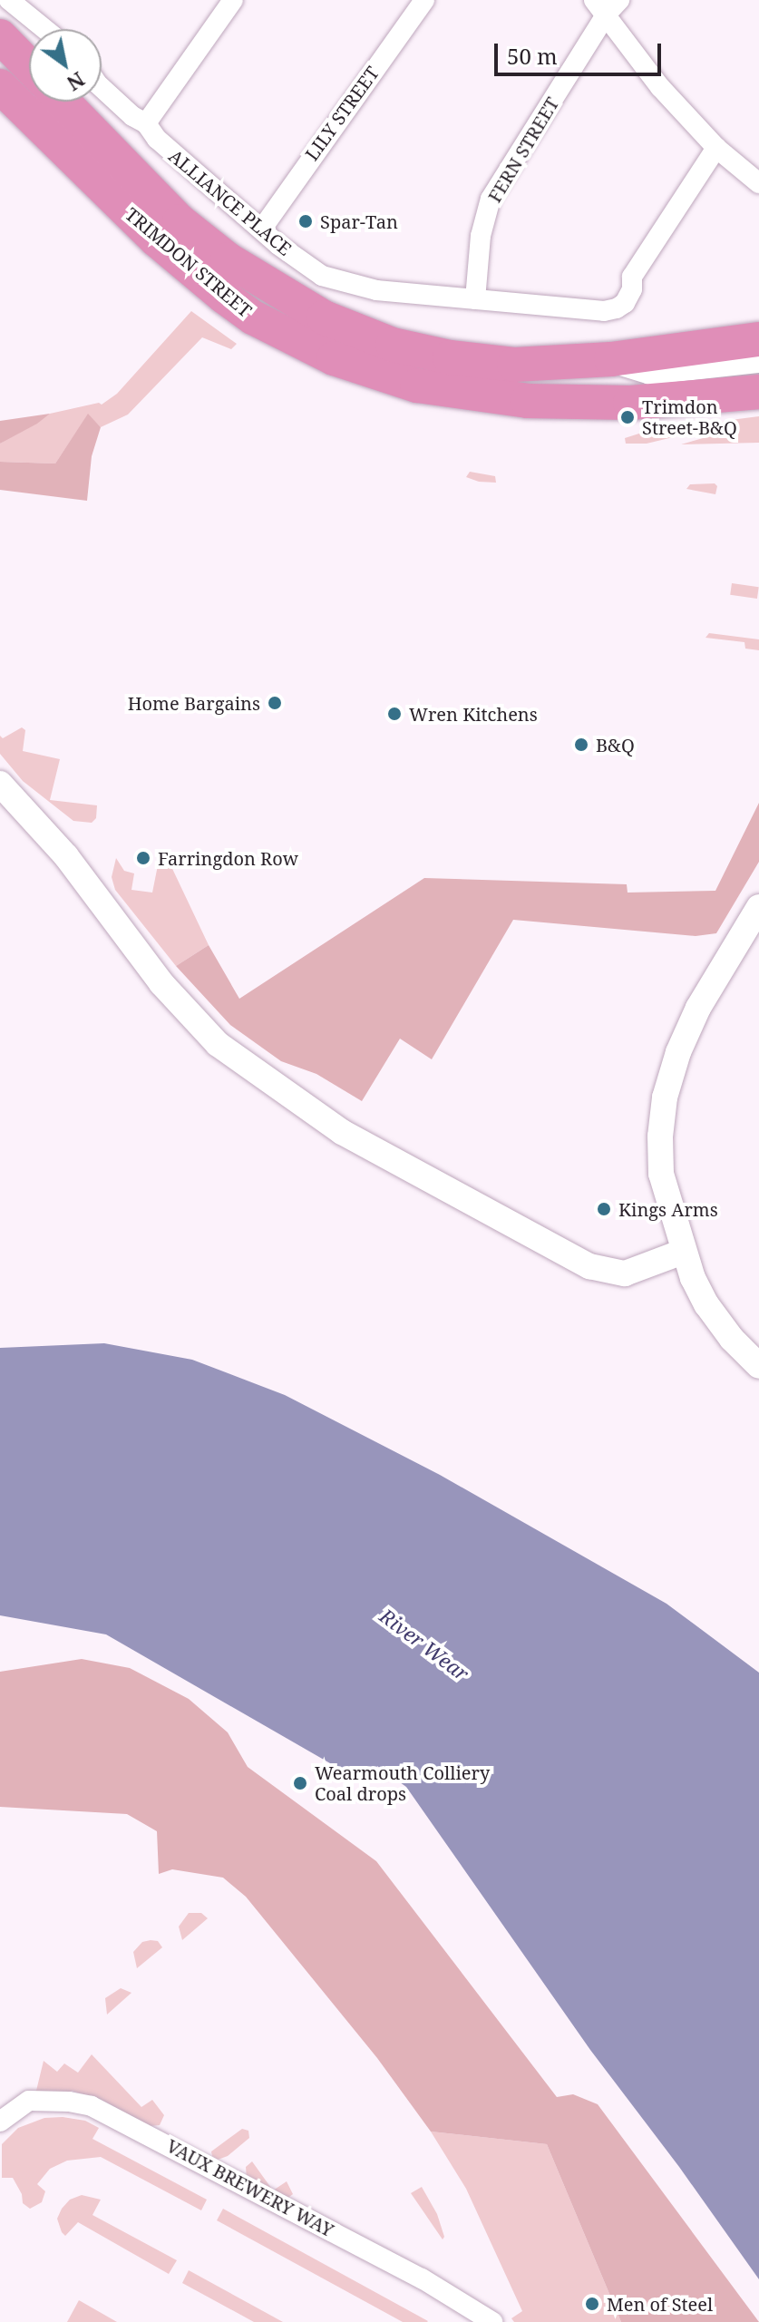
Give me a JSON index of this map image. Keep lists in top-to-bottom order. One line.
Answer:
{"streets":{"highway":["TRIMDON STREET"],"street":["LILY STREET","FERN STREET","ALLIANCE PLACE","VAUX BREWERY WAY"]},"crossings":[["LILY STREET","ALLIANCE PLACE"],["FERN STREET","ALLIANCE PLACE"]],"water":["River Wear"],"places":["Spar-Tan","Trimdon Street-B&Q","Home Bargains","Wren Kitchens","B&Q","Farringdon Row","Kings Arms","Wearmouth Colliery Coal drops","Men of Steel"],"scale_bar":"50 m","north":"bottom right"}
